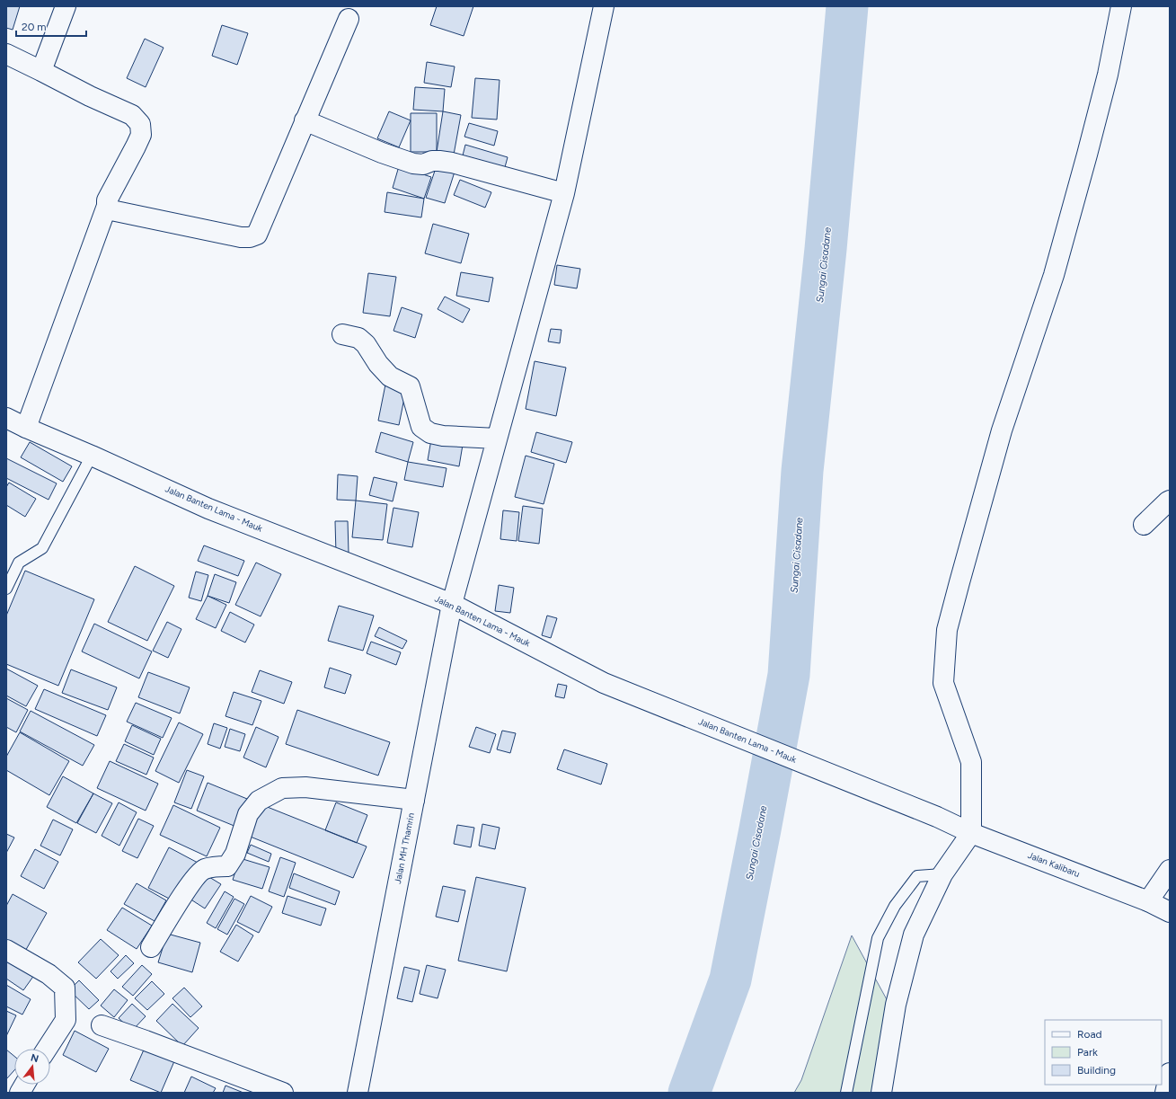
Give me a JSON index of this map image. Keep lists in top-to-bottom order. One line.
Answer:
{"streets":{"street":["Jalan Banten Lama - Mauk","Jalan MH Thamrin","Jalan Kalibaru"]},"crossings":[["Jalan Banten Lama - Mauk","Jalan MH Thamrin"],["Jalan Banten Lama - Mauk","Jalan Kalibaru"]],"water":["Sungai Cisadane"],"legend":["Road","Park","Building"],"scale_bar":"20 m","north":"top"}
